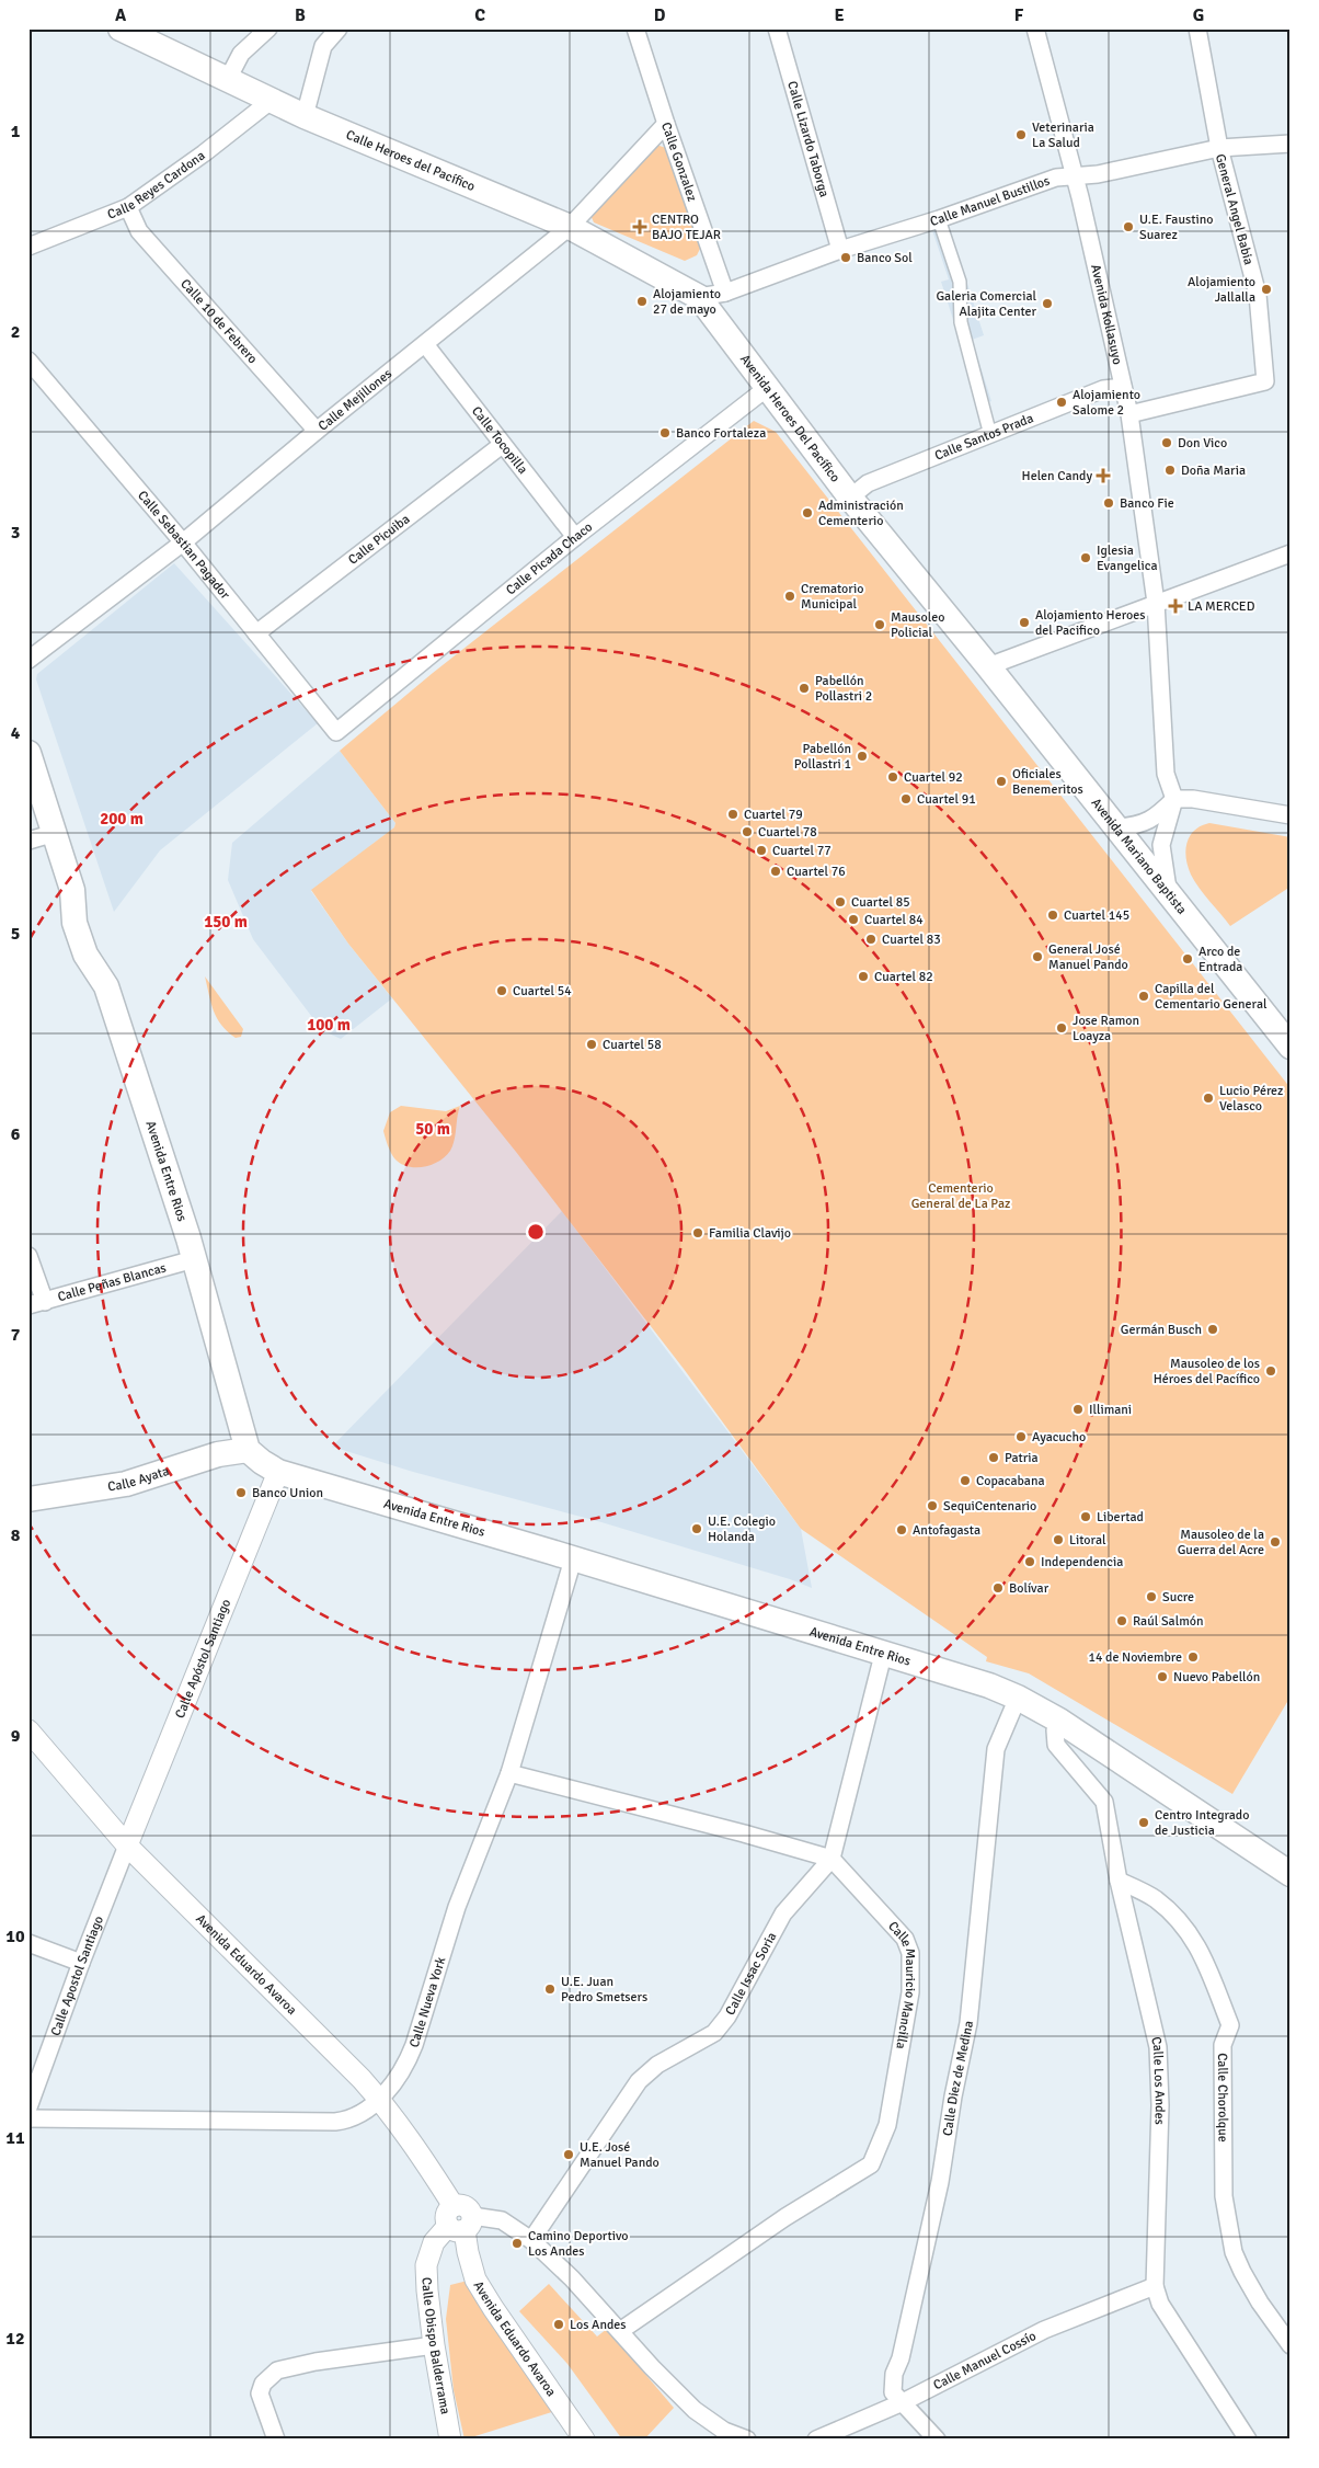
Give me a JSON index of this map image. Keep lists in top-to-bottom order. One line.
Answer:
{"streets":{"main road":["Calle Heroes del Pacífico","Avenida Heroes Del Pacífico","Avenida Mariano Baptista","Avenida Entre Rios","Calle Ayata"],"street":["Calle Lizardo Taborga","Calle Gonzalez","Calle Reyes Cardona","Calle Manuel Bustillos","General Angel Babia","Avenida Kollasuyo","Calle 10 de Febrero","Calle Mejillones","Calle Santos Prada","Calle Tocopilla","Calle Picuiba","Calle Sebastian Pagador","Calle Picada Chaco","Calle Peñas Blancas","Calle Apóstol Santiago","Avenida Eduardo Avaroa","Calle Issac Soria","Calle Apostol Santiago","Calle Mauricio Mancilla","Calle Nueva York","Calle Diez de Medina","Calle Los Andes","Calle Chorolque","Calle Obispo Balderrama","Calle Manuel Cossío"]},"crossings":[["Calle Lizardo Taborga","Calle Manuel Bustillos"],["Calle Heroes del Pacífico","Calle Reyes Cardona"],["Calle Heroes del Pacífico","Calle Manuel Bustillos"],["Calle Heroes del Pacífico","Calle Mejillones"],["Calle Heroes del Pacífico","Avenida Heroes Del Pacífico"],["Calle Gonzalez","Calle Manuel Bustillos"],["Calle Gonzalez","Calle Mejillones"],["Calle Reyes Cardona","Calle 10 de Febrero"],["Calle Manuel Bustillos","General Angel Babia"],["Calle Manuel Bustillos","Avenida Kollasuyo"],["Calle Manuel Bustillos","Avenida Heroes Del Pacífico"],["General Angel Babia","Avenida Kollasuyo"],["Avenida Kollasuyo","Calle Santos Prada"],["Calle 10 de Febrero","Calle Mejillones"],["Calle Mejillones","Calle Tocopilla"],["Calle Mejillones","Calle Sebastian Pagador"],["Avenida Heroes Del Pacífico","Calle Santos Prada"],["Avenida Heroes Del Pacífico","Calle Picada Chaco"],["Avenida Heroes Del Pacífico","Avenida Mariano Baptista"],["Calle Tocopilla","Calle Picuiba"],["Calle Tocopilla","Calle Picada Chaco"],["Calle Picuiba","Calle Sebastian Pagador"],["Calle Sebastian Pagador","Calle Picada Chaco"],["Avenida Entre Rios","Calle Peñas Blancas"],["Avenida Entre Rios","Calle Ayata"],["Avenida Entre Rios","Calle Apóstol Santiago"],["Avenida Entre Rios","Calle Issac Soria"],["Avenida Entre Rios","Calle Nueva York"],["Avenida Entre Rios","Calle Diez de Medina"],["Avenida Entre Rios","Calle Los Andes"],["Calle Apóstol Santiago","Avenida Eduardo Avaroa"],["Calle Apóstol Santiago","Calle Apostol Santiago"],["Avenida Eduardo Avaroa","Calle Apostol Santiago"],["Avenida Eduardo Avaroa","Calle Nueva York"],["Avenida Eduardo Avaroa","Calle Obispo Balderrama"],["Calle Issac Soria","Calle Mauricio Mancilla"],["Calle Diez de Medina","Calle Manuel Cossío"],["Calle Los Andes","Calle Chorolque"],["Calle Los Andes","Calle Manuel Cossío"]],"parks":["Cementerio General de La Paz"],"places":{"other":["Veterinaria La Salud","U.E. Faustino Suarez","Banco Sol","Alojamiento Jallalla","Alojamiento 27 de mayo","Galeria Comercial Alajita Center","Alojamiento Salome 2","Banco Fortaleza","Don Vico","Doña Maria","Banco Fie","Administración Cementerio","Iglesia Evangelica","Crematorio Municipal","Alojamiento Heroes del Pacifico","Mausoleo Policial","Pabellón Pollastri 2","Pabellón Pollastri 1","Cuartel 92","Oficiales Benemeritos","Cuartel 91","Cuartel 79","Cuartel 78","Cuartel 77","Cuartel 76","Cuartel 85","Cuartel 145","Cuartel 84","Cuartel 83","General José Manuel Pando","Arco de Entrada","Cuartel 82","Cuartel 54","Capilla del Cementario General","Jose Ramon Loayza","Cuartel 58","Lucio Pérez Velasco","Familia Clavijo","Germán Busch","Mausoleo de los Héroes del Pacífico","Illimani","Ayacucho","Patria","Copacabana","Banco Union","SequiCentenario","Libertad","U.E. Colegio Holanda","Antofagasta","Litoral","Mausoleo de la Guerra del Acre","Independencia","Bolívar","Sucre","Raúl Salmón","14 de Noviembre","Nuevo Pabellón","Centro Integrado de Justicia","U.E. Juan Pedro Smetsers","U.E. José Manuel Pando","Camino Deportivo Los Andes","Los Andes"],"health":["CENTRO BAJO TEJAR","Helen Candy","LA MERCED"]},"grid":{"columns":["A","B","C","D","E","F","G"],"rows":["1","2","3","4","5","6","7","8","9","10","11","12"]},"rings":["200 m","150 m","100 m","50 m"]}
